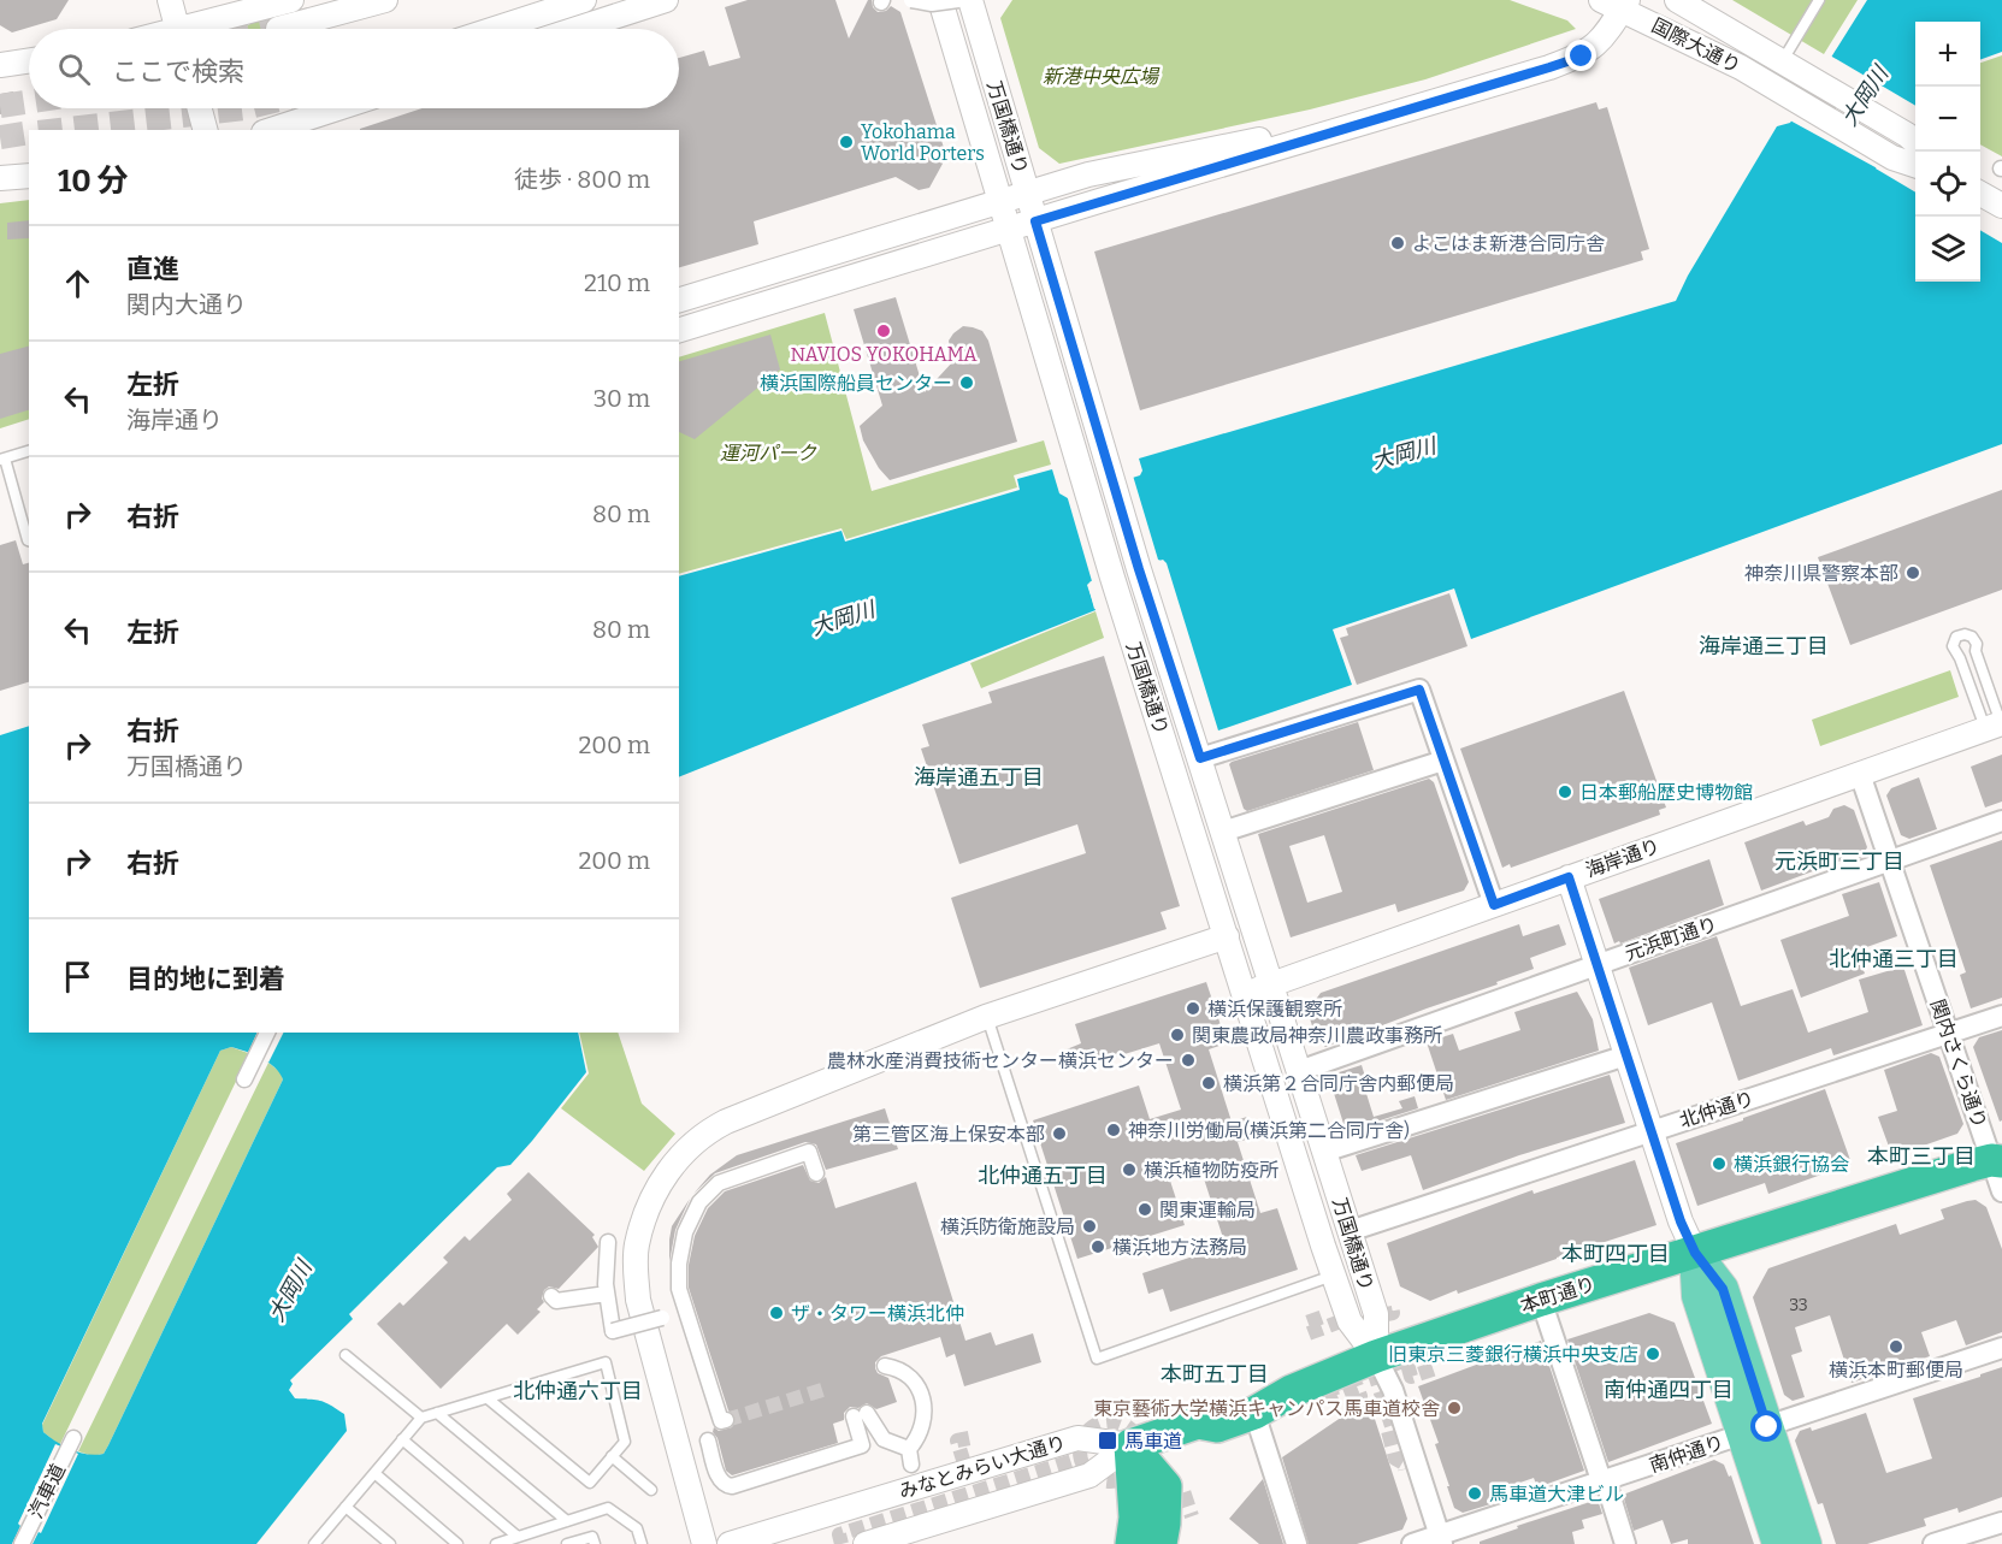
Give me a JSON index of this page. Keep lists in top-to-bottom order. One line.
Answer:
{"streets":{"highway":["本町通り"],"street":["国際大通り","万国橋通り","海岸通り","元浜町通り","関内さくら通り","北仲通り","南仲通り","みなとみらい大通り","汽車道"]},"crossings":[["万国橋通り","海岸通り"],["万国橋通り","元浜町通り"],["万国橋通り","北仲通り"],["万国橋通り","本町通り"],["海岸通り","関内さくら通り"],["元浜町通り","関内さくら通り"],["関内さくら通り","北仲通り"],["関内さくら通り","本町通り"],["本町通り","みなとみらい大通り"]],"districts":["海岸通三丁目","海岸通五丁目","元浜町三丁目","北仲通三丁目","本町三丁目","北仲通五丁目","本町四丁目","本町五丁目","南仲通四丁目","北仲通六丁目"],"water":["大岡川"],"parks":["新港中央広場","運河パーク"],"places":{"other":["Yokohama World Porters","よこはま新港合同庁舎","NAVIOS YOKOHAMA","横浜国際船員センター","神奈川県警察本部","日本郵船歴史博物館","横浜保護観察所","関東農政局神奈川農政事務所","農林水産消費技術センター横浜センター","横浜第２合同庁舎内郵便局","神奈川労働局(横浜第二合同庁舎)","第三管区海上保安本部","横浜銀行協会","横浜植物防疫所","関東運輸局","横浜防衛施設局","横浜地方法務局","ザ・タワー横浜北仲","横浜本町郵便局","旧東京三菱銀行横浜中央支店","東京藝術大学横浜キャンパス馬車道校舎","馬車道大津ビル"],"transit":["馬車道"]},"house_numbers":["33"],"page":{"map_buttons":["+","−"],"search":"ここで検索","heading":["10 分","徒歩 · 800 m"],"list":[["直進","関内大通り","210 m"],["左折","海岸通り","30 m"],["右折","80 m"],["左折","80 m"],["右折","万国橋通り","200 m"],["右折","200 m"],"目的地に到着"]}}
